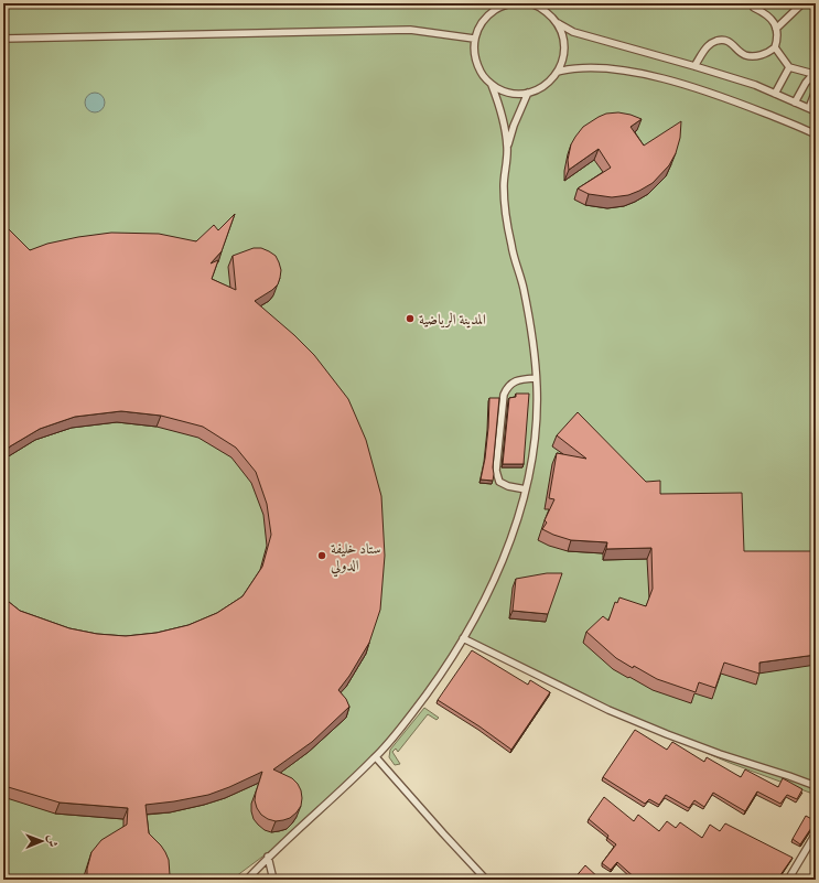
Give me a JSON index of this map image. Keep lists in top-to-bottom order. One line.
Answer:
{"places":["المدينة الرياضية","ستاد خليفة الدولي"],"north":"right"}
